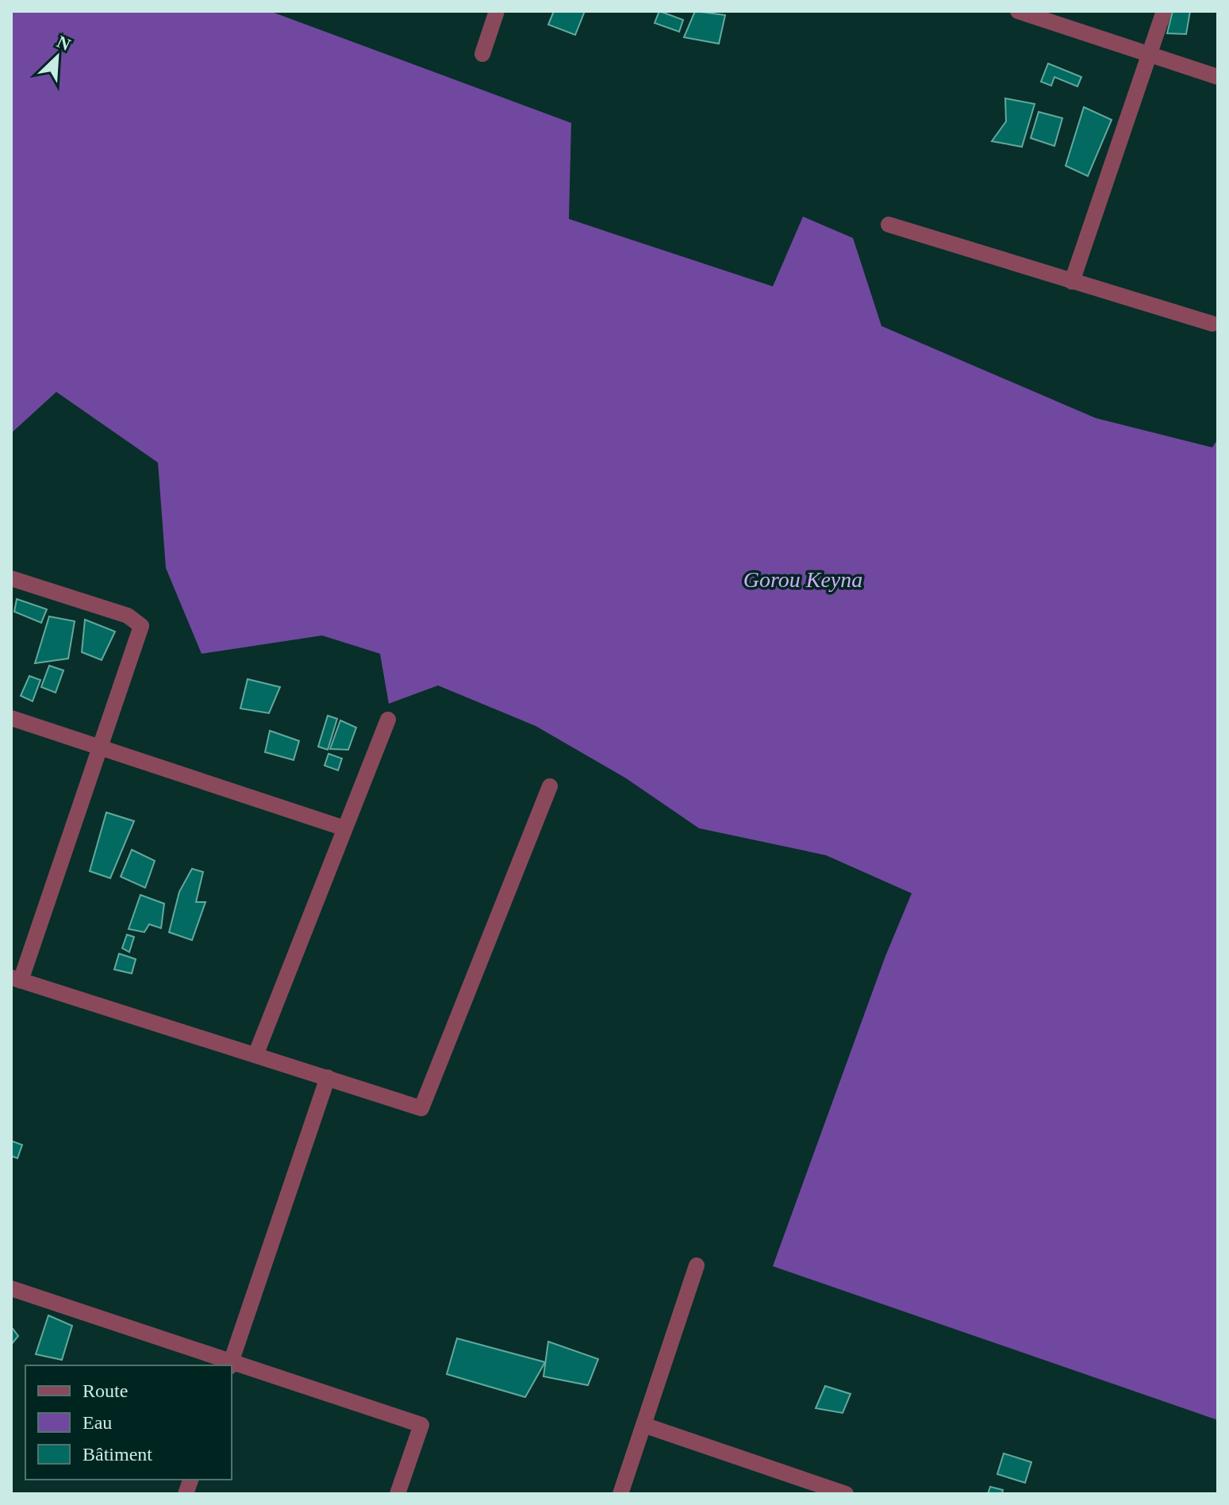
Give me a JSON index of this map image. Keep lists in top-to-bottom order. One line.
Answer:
{"water":["Gorou Keyna"],"legend":["Route","Eau","Bâtiment"],"north":"top right"}
